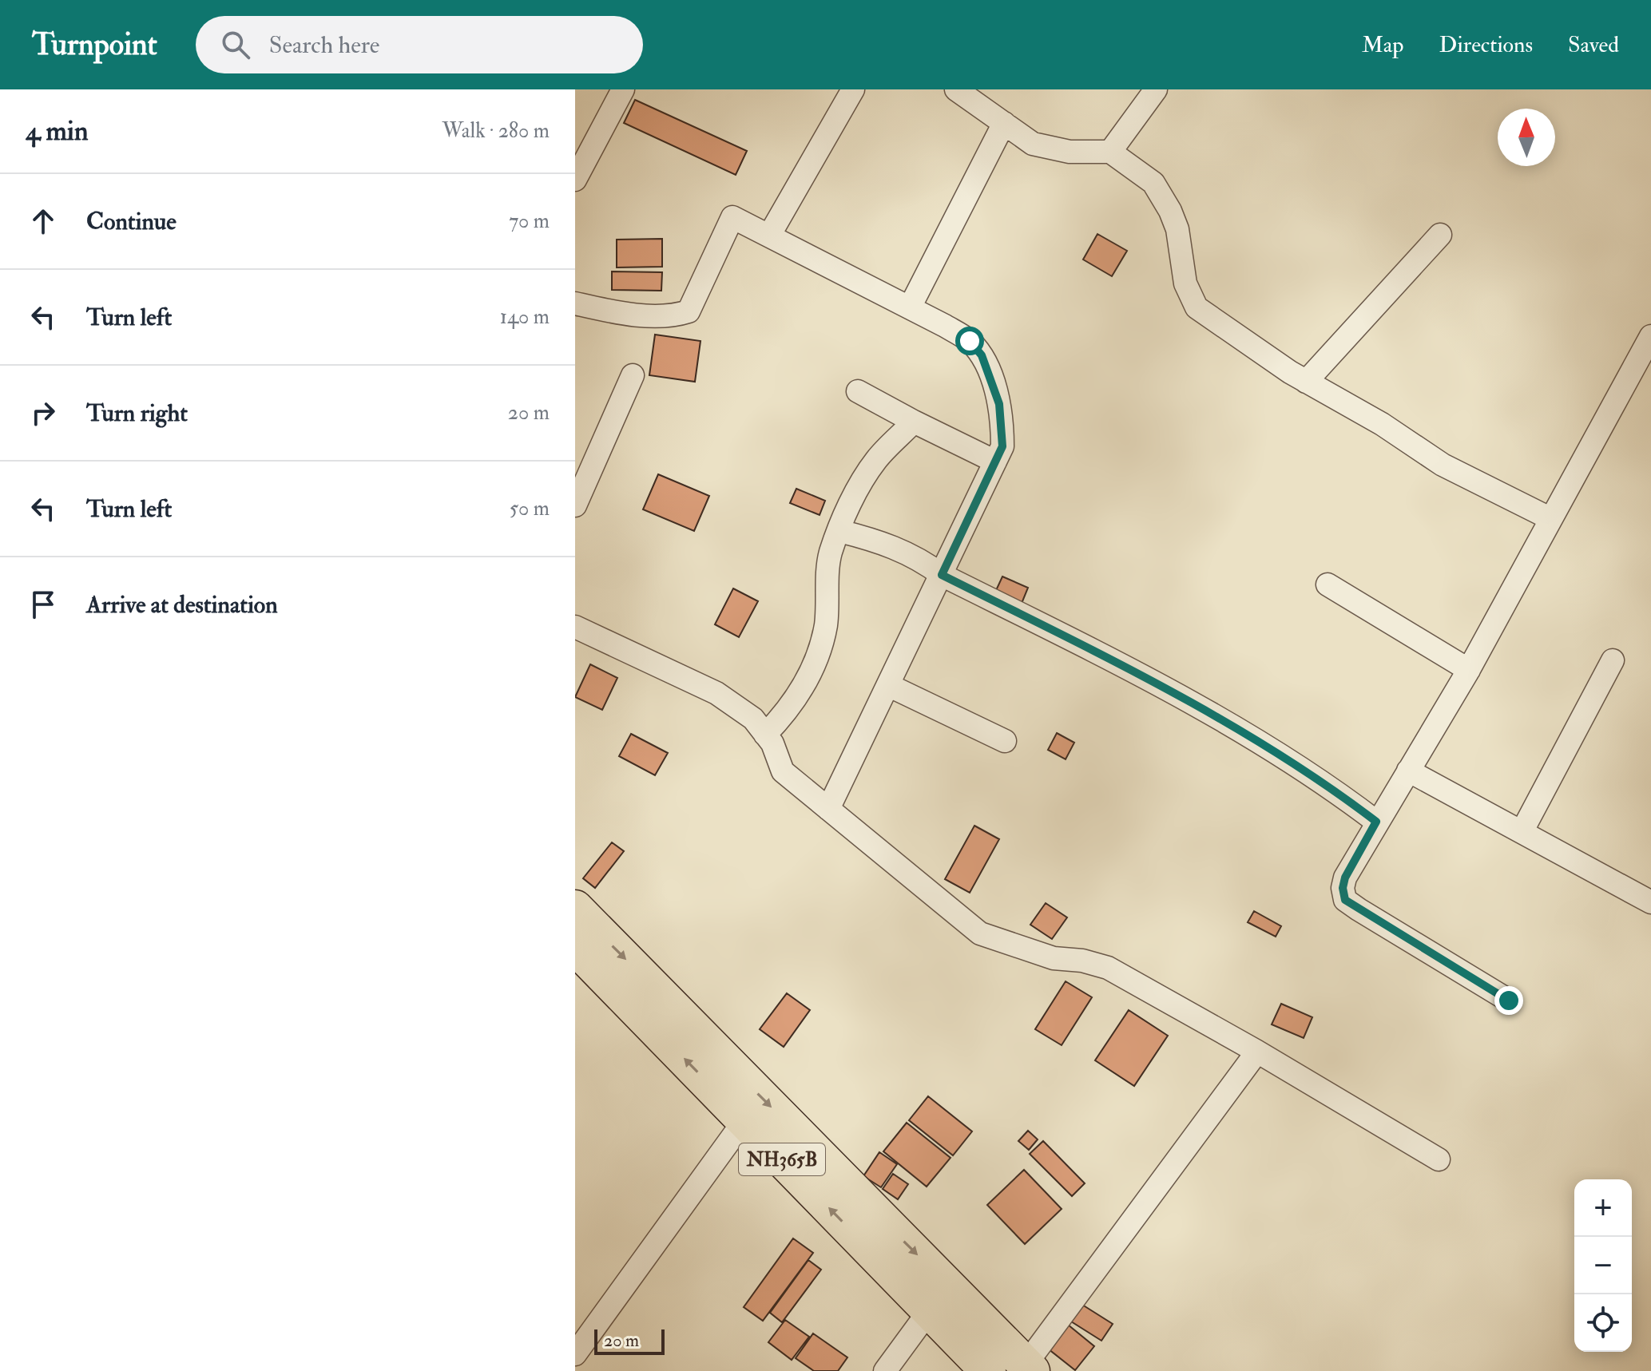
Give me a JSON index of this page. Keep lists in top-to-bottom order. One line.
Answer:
{"streets":{"highway":["NH365B"]},"scale_bar":"20 m","north":"top","page":{"header":"Turnpoint","search":"Search here","nav":["Map","Directions","Saved"],"heading":["4 min","Walk · 280 m"],"list":[["Continue","70 m"],["Turn left","140 m"],["Turn right","20 m"],["Turn left","50 m"],"Arrive at destination"],"map_buttons":["+","−"],"scale":"20 m"}}
